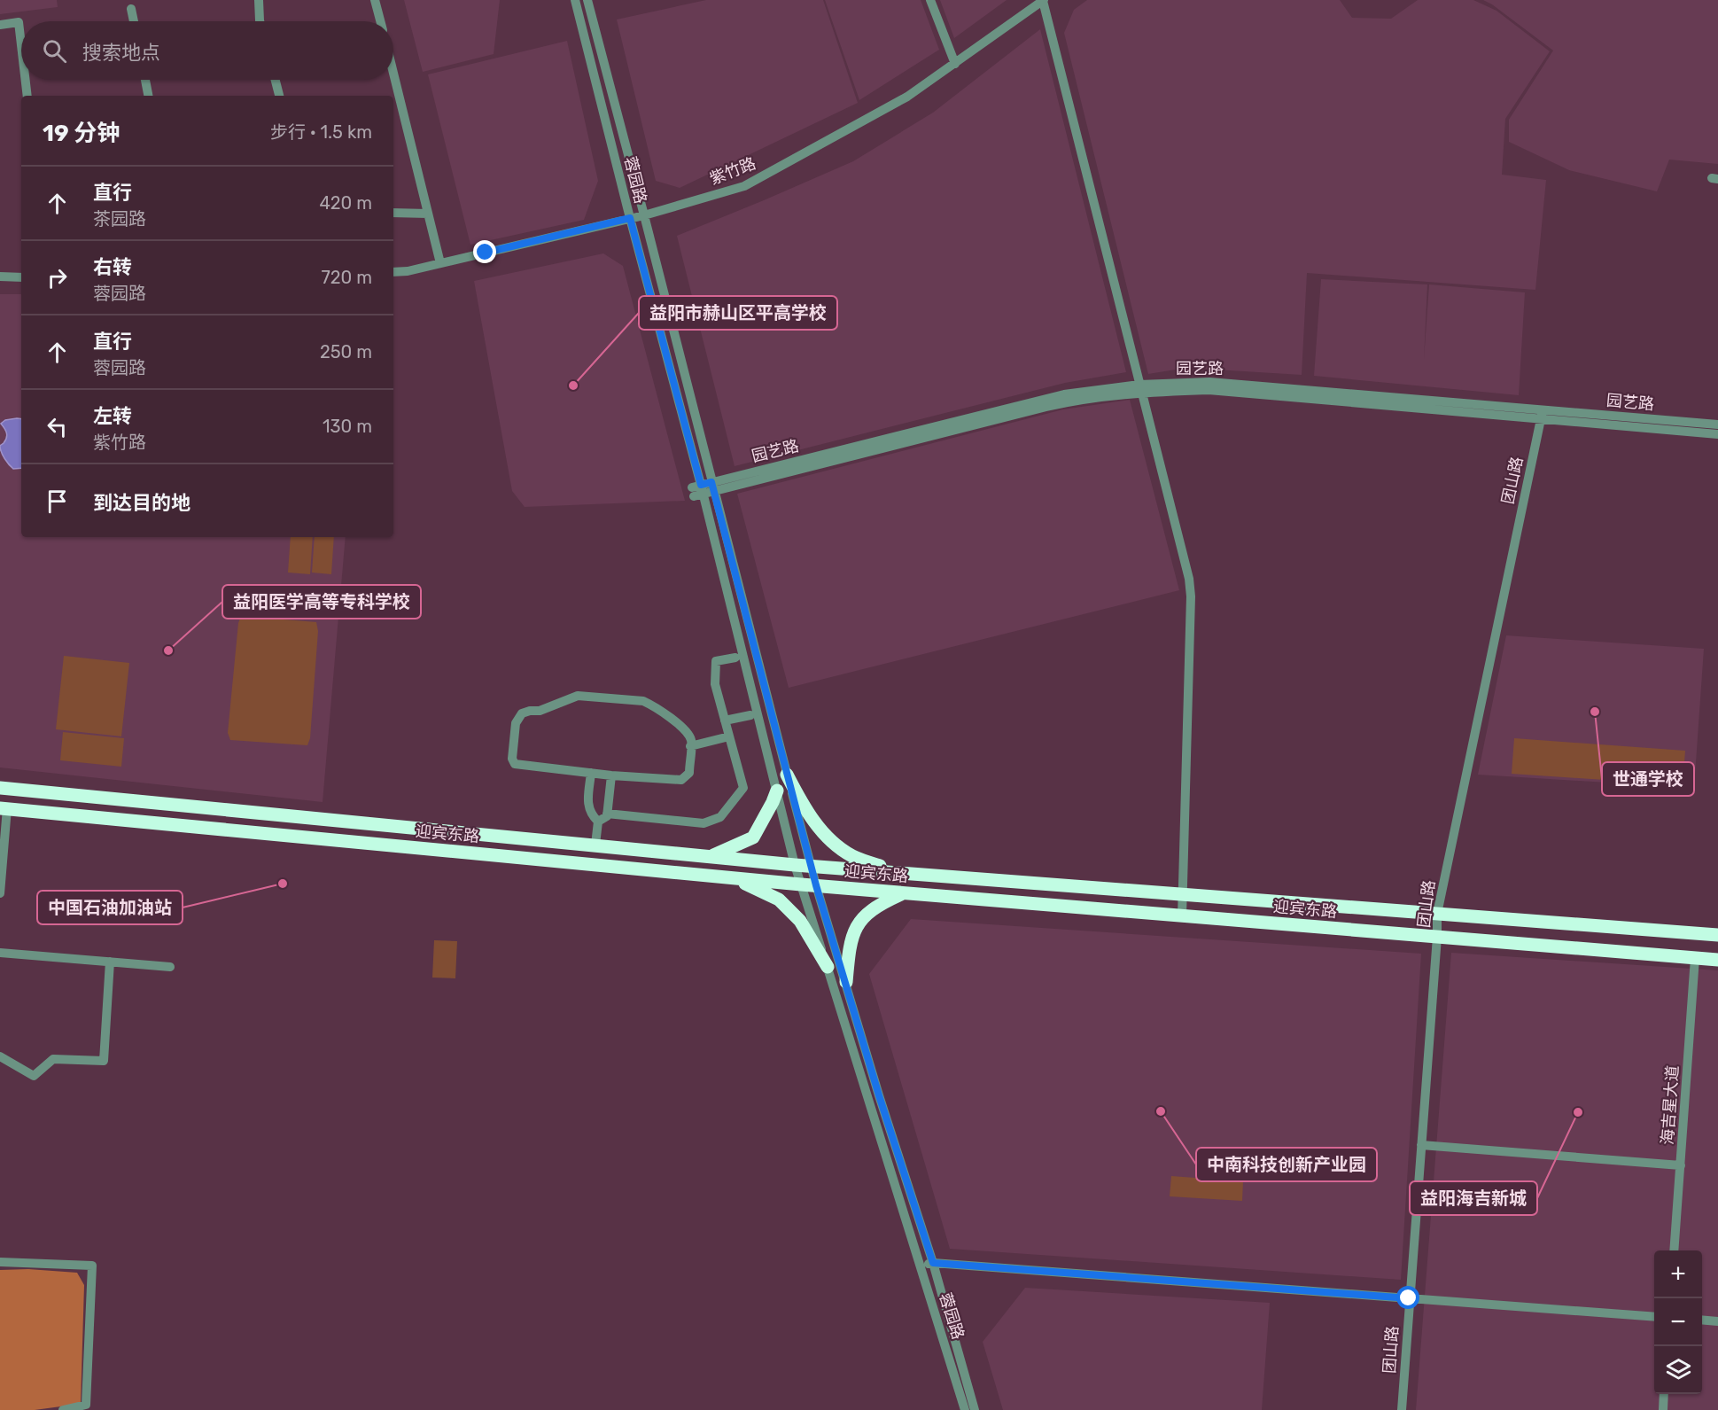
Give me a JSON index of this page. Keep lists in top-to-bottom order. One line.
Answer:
{"streets":{"highway":["迎宾东路"],"street":["紫竹路","蓉园路","园艺路","团山路","海吉星大道"]},"crossings":[["紫竹路","蓉园路"],["蓉园路","园艺路"],["蓉园路","迎宾东路"],["园艺路","团山路"],["团山路","迎宾东路"],["迎宾东路","海吉星大道"]],"places":["益阳市赫山区平高学校","益阳医学高等专科学校","世通学校","中国石油加油站","中南科技创新产业园","益阳海吉新城"],"page":{"search":"搜索地点","heading":["19 分钟","步行 · 1.5 km"],"list":[["直行","茶园路","420 m"],["右转","蓉园路","720 m"],["直行","蓉园路","250 m"],["左转","紫竹路","130 m"],"到达目的地"],"map_buttons":["+","−"]}}
